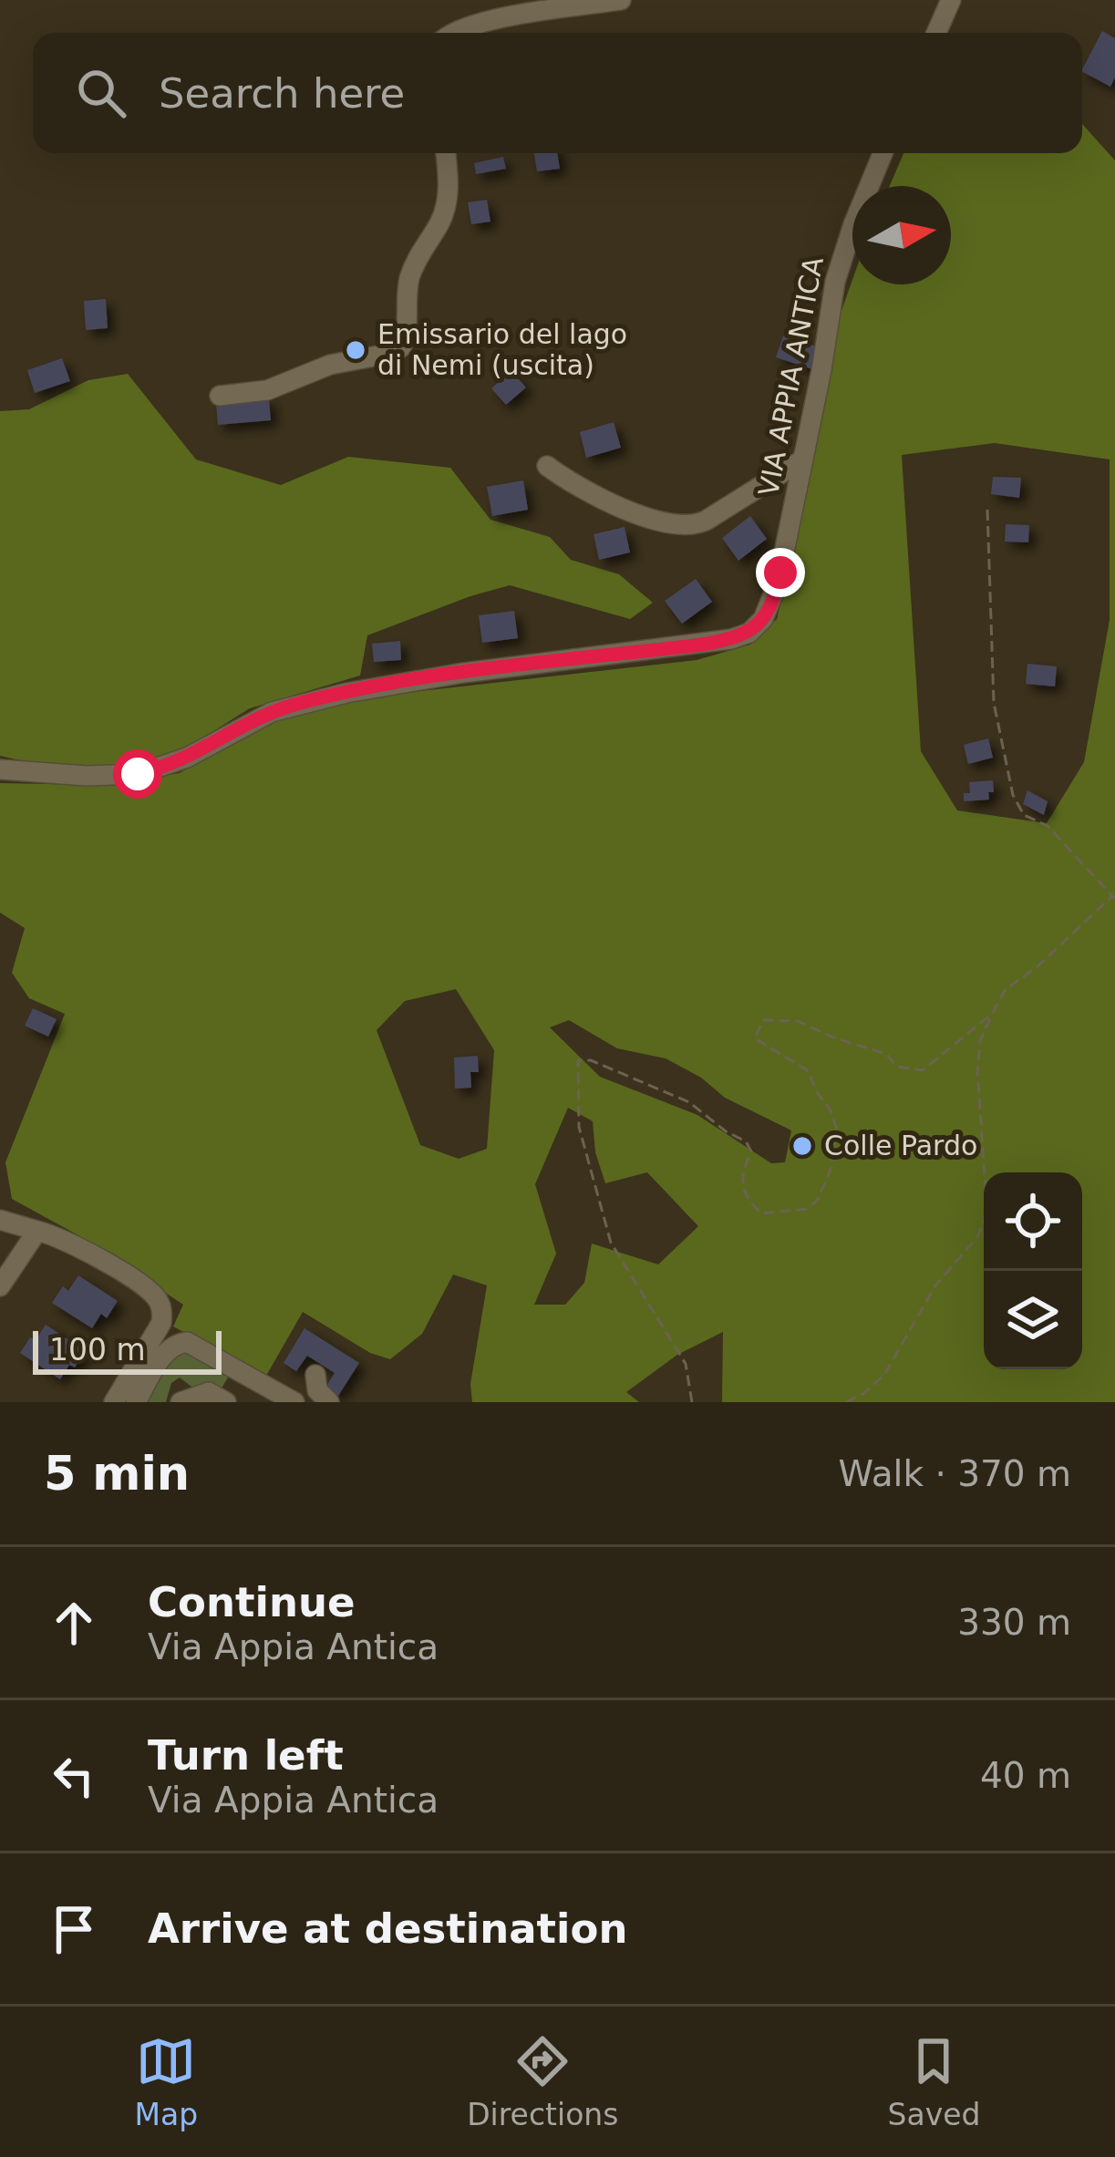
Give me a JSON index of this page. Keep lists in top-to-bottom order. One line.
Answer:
{"streets":{"street":["VIA APPIA ANTICA"]},"places":["Emissario del lago di Nemi (uscita)","Colle Pardo"],"scale_bar":"100 m","north":"right","page":{"search":"Search here","scale":"100 m","heading":["5 min","Walk · 370 m"],"list":[["Continue","Via Appia Antica","330 m"],["Turn left","Via Appia Antica","40 m"],"Arrive at destination"],"nav":["Map","Directions","Saved"]}}
